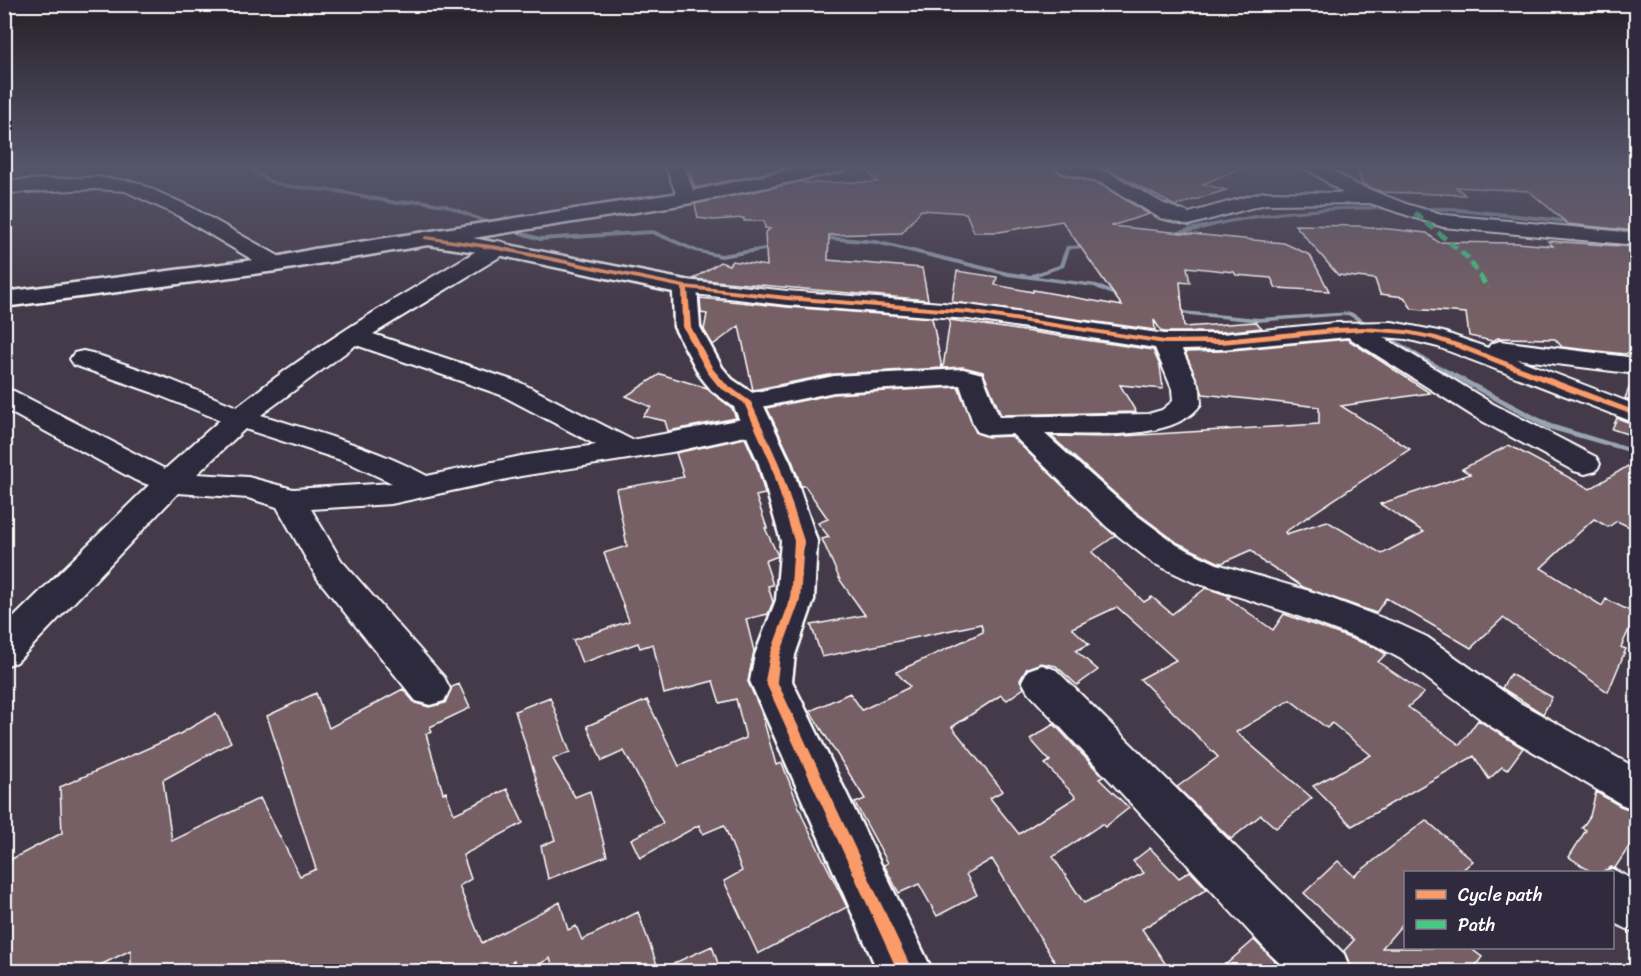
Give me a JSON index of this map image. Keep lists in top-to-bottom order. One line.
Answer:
{"legend":["Cycle path","Path"]}
